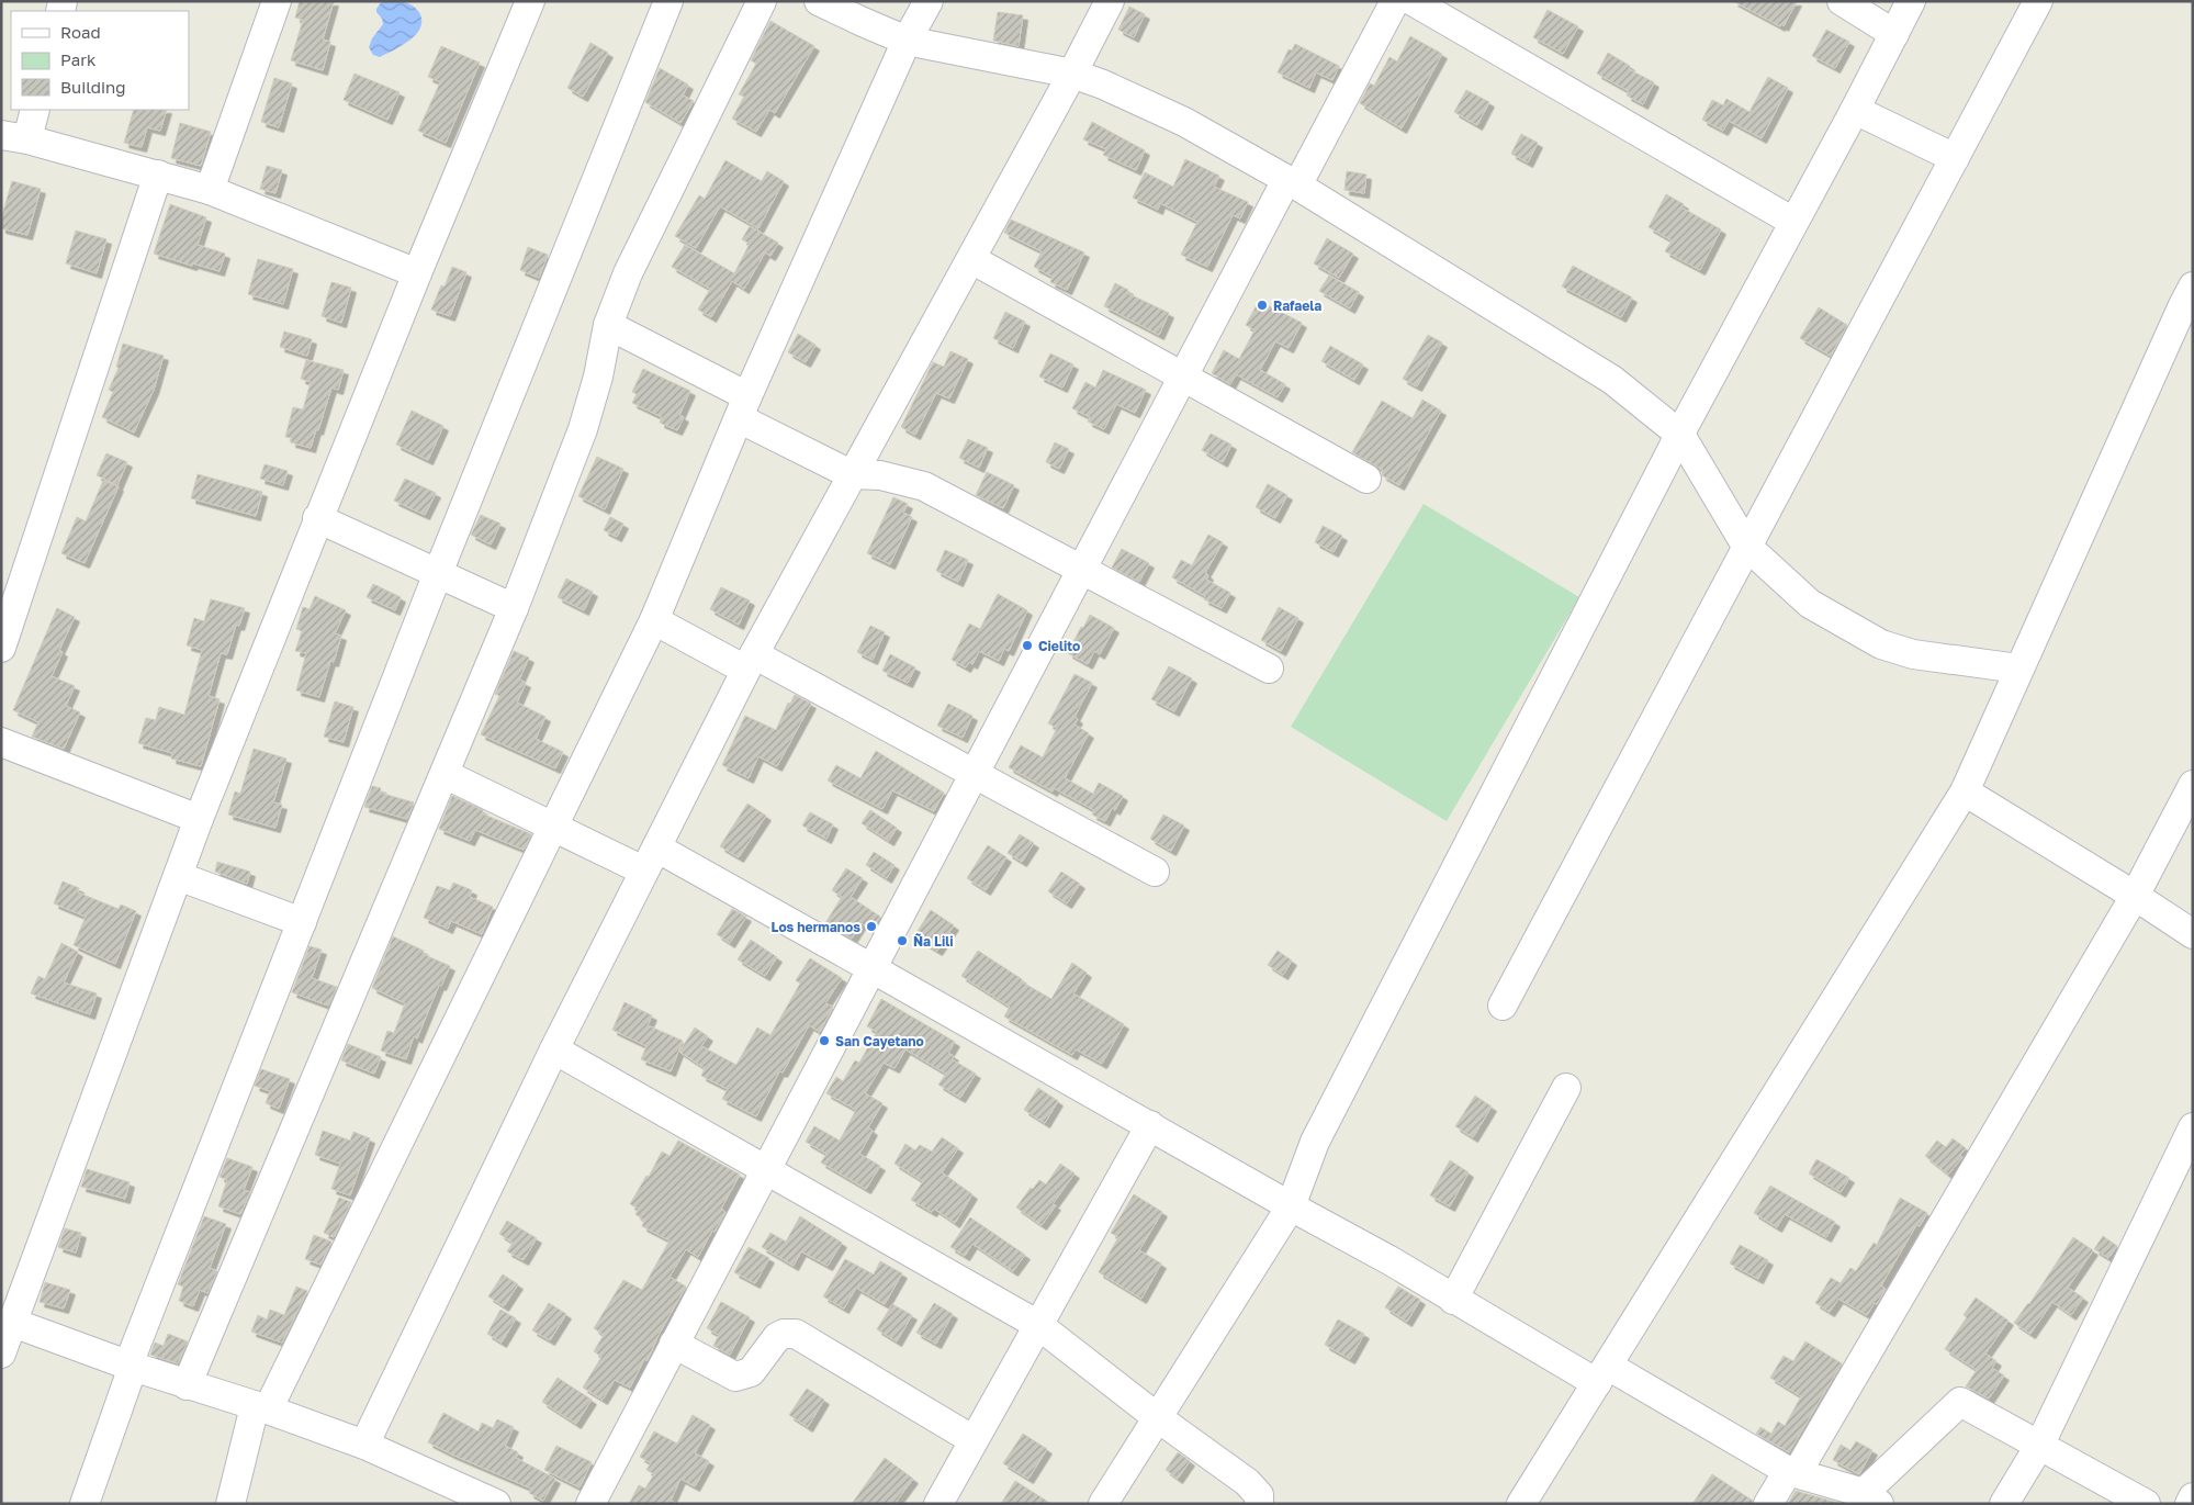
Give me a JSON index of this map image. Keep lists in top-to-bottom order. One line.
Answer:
{"places":["Rafaela","Cielito","Los hermanos","Ña Lili","San Cayetano"],"legend":["Road","Park","Building"]}
